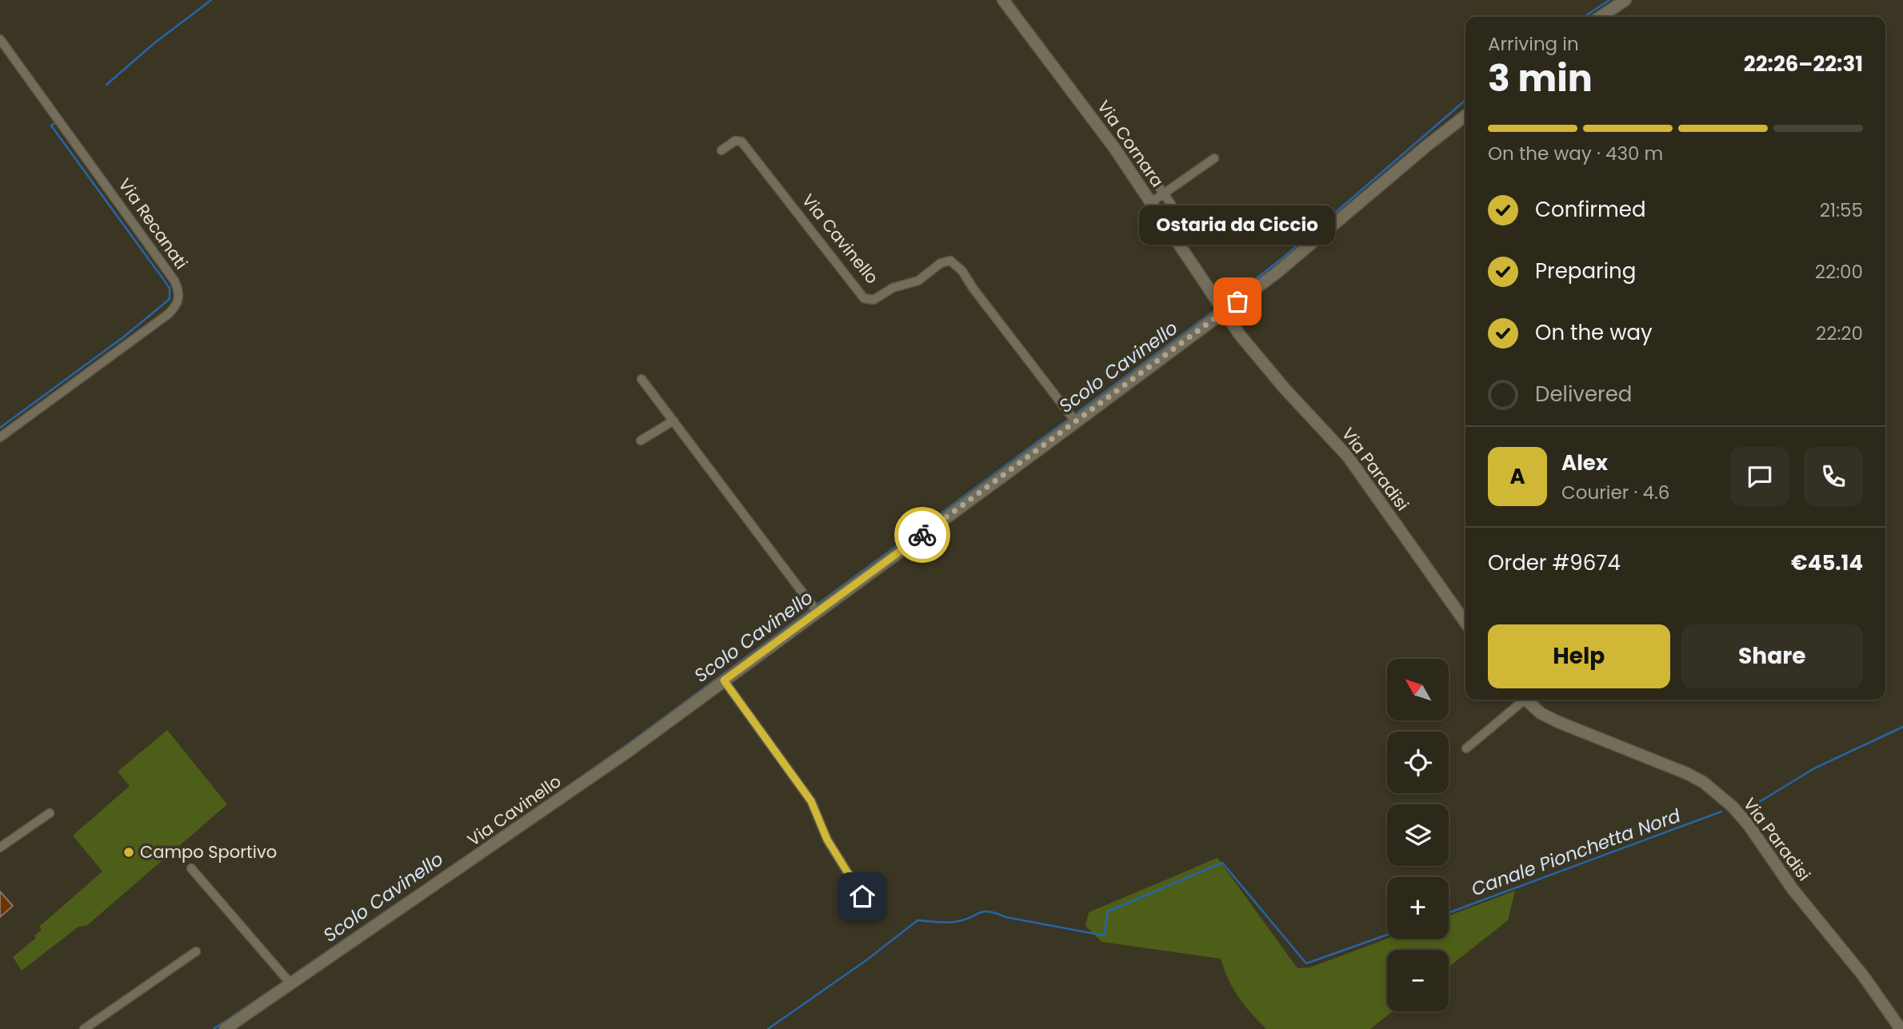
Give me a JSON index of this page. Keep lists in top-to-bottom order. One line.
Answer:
{"streets":{"street":["Via Cornara","Via Recanati","Via Cavinello","Via Paradisi"]},"crossings":[["Via Cornara","Via Cavinello"],["Via Cornara","Via Paradisi"],["Via Cavinello","Via Paradisi"]],"water":["Scolo Cavinello","Canale Pionchetta Nord"],"places":["Ostaria da Ciccio","Campo Sportivo"],"north":"top left","page":{"heading":["3 min","Arriving in","22:26–22:31"],"panel":["Alex","Courier · 4.6","Order #9674","€45.14"],"bar":"On the way · 430 m","list":[["Confirmed","21:55"],["Preparing","22:00"],["On the way","22:20"],"Delivered"],"bubble":"Ostaria da Ciccio","round":"A","buttons":["Help","Share"],"map_buttons":["+","−"]}}
